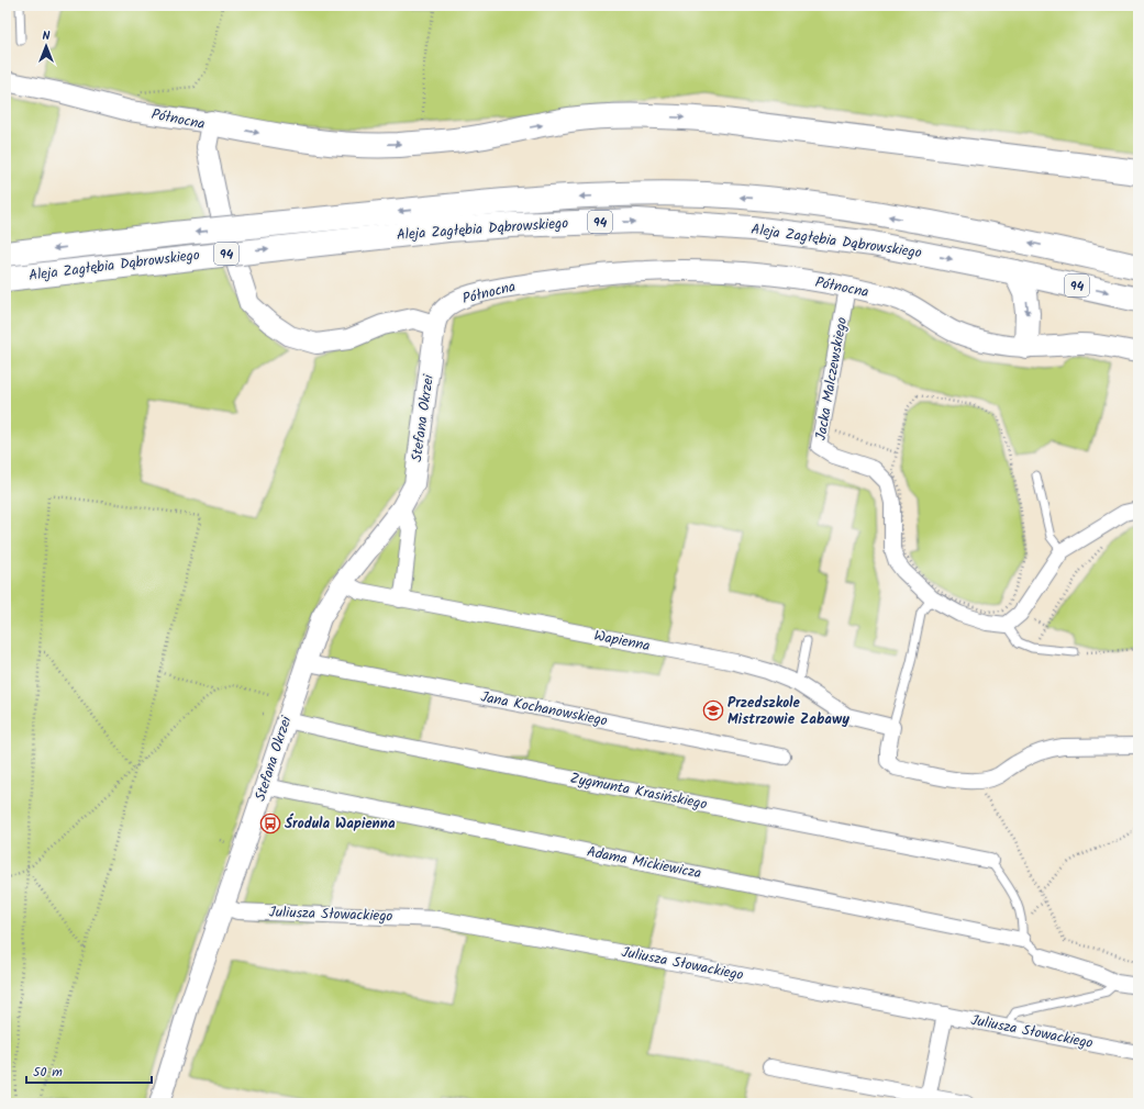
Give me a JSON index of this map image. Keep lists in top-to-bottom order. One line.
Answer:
{"streets":{"main road":["94","Aleja Zagłębia Dąbrowskiego"],"street":["Północna","Jacka Malczewskiego","Stefana Okrzei","Wapienna","Jana Kochanowskiego","Zygmunta Krasińskiego","Adama Mickiewicza","Juliusza Słowackiego"]},"crossings":[["Północna","Jacka Malczewskiego"],["Północna","Stefana Okrzei"],["Stefana Okrzei","Wapienna"],["Stefana Okrzei","Jana Kochanowskiego"],["Stefana Okrzei","Zygmunta Krasińskiego"],["Stefana Okrzei","Adama Mickiewicza"],["Stefana Okrzei","Juliusza Słowackiego"]],"places":{"school or university":["Przedszkole Mistrzowie Zabawy"],"bus stop":["Środula Wapienna"]},"scale_bar":"50 m","north":"top"}
